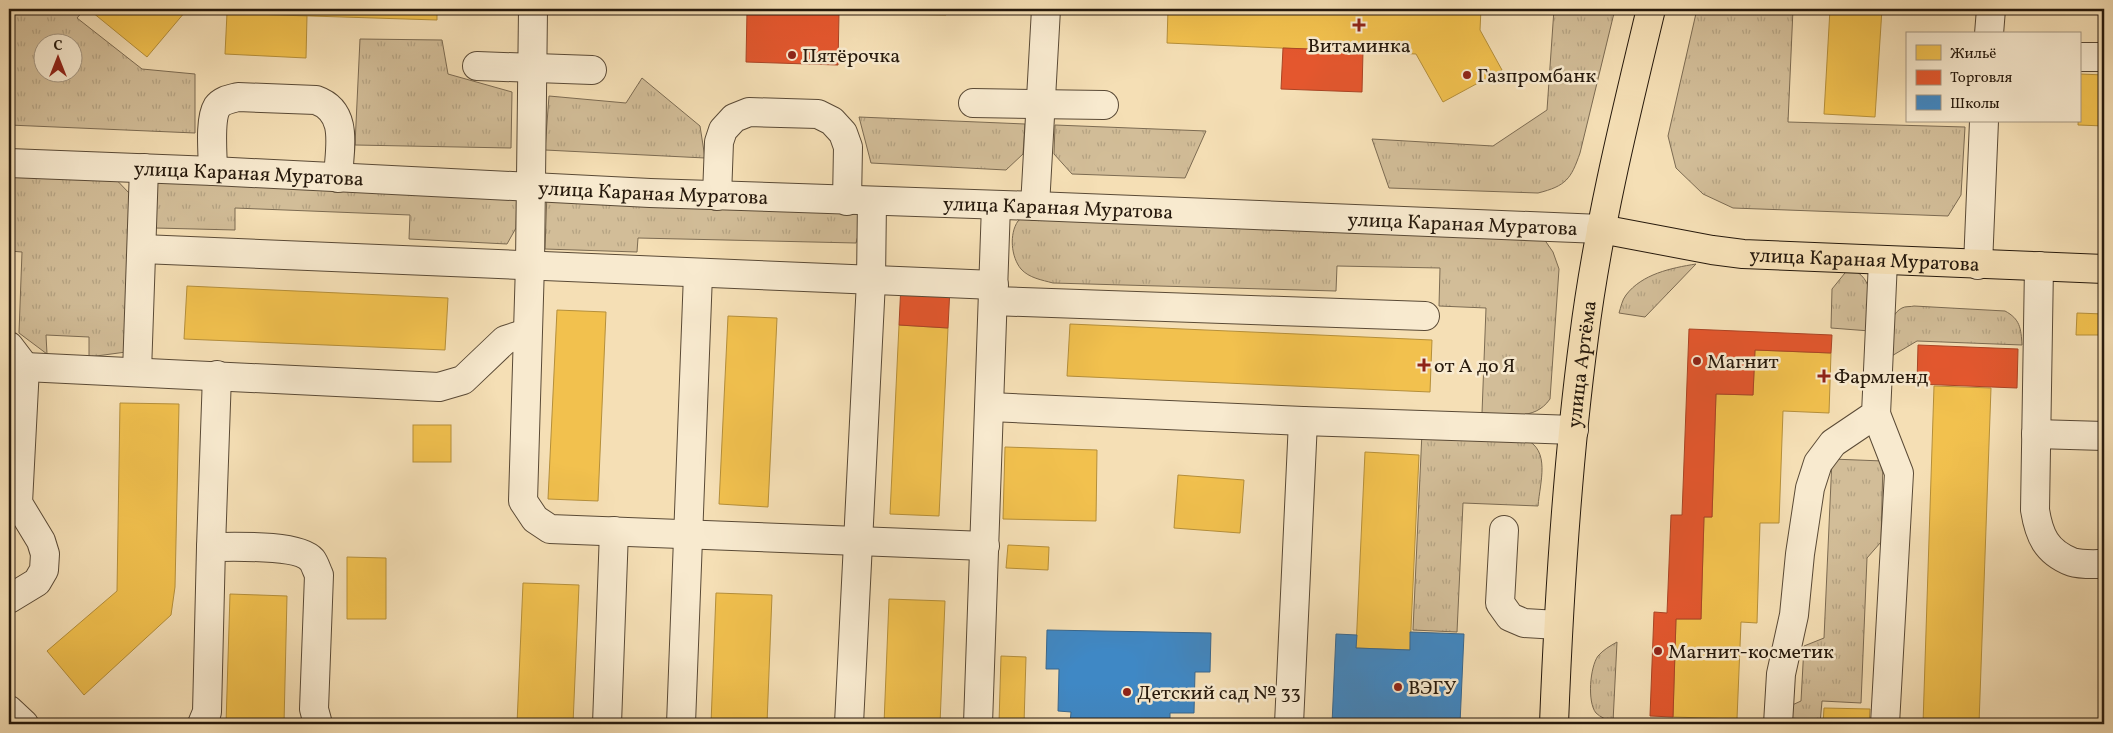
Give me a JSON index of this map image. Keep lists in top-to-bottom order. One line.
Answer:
{"streets":{"main road":["улица Караная Муратова","улица Артёма"]},"crossings":[["улица Караная Муратова","улица Артёма"]],"places":{"health":["Витаминка","от А до Я","Фармленд"],"other":["Пятёрочка","Газпромбанк","Магнит","Магнит-косметик","ВЭГУ","Детский сад № 33"]},"legend":["Жильё","Торговля","Школы"],"north":"top"}
